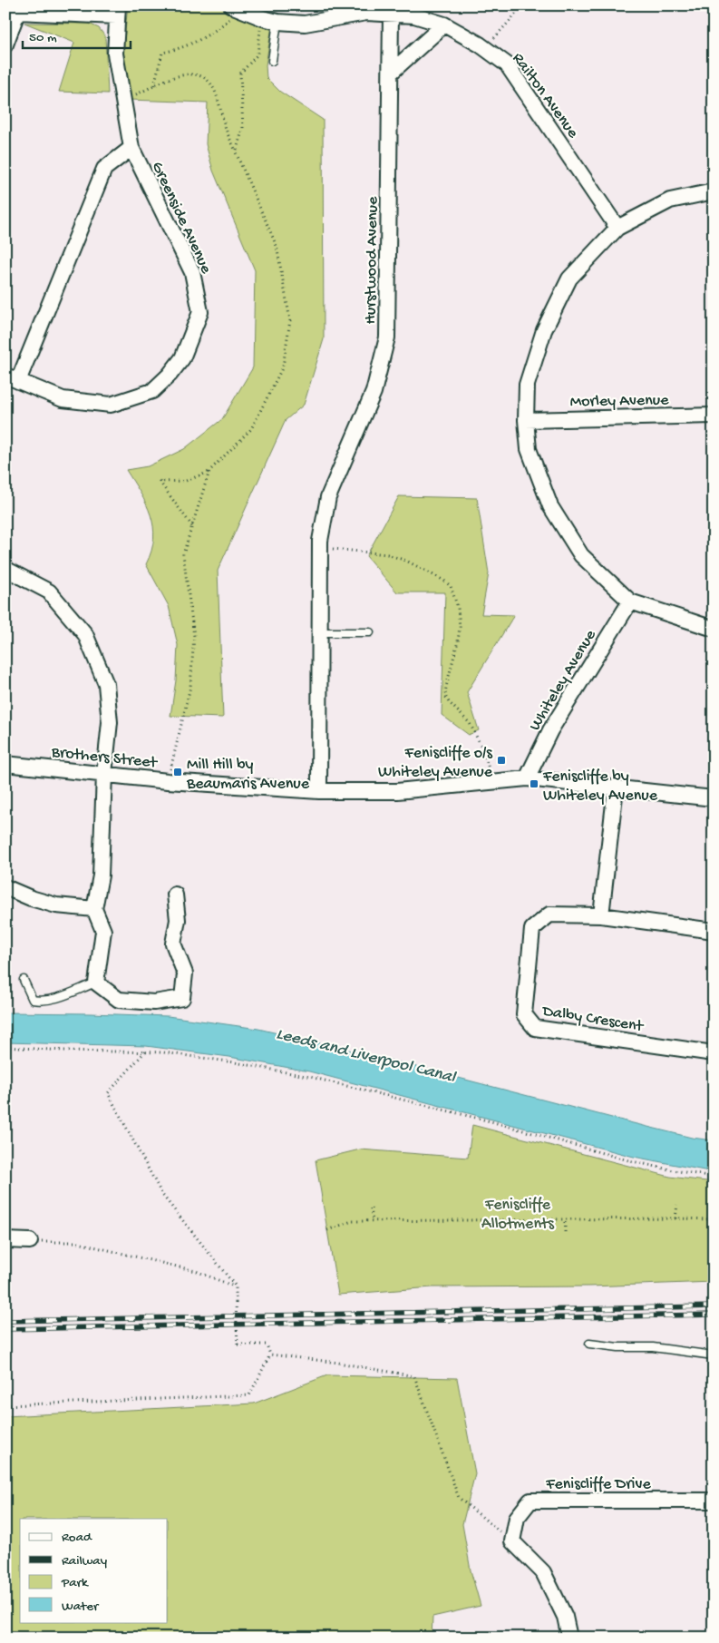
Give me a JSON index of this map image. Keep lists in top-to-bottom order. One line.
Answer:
{"streets":{"street":["Railton Avenue","Greenside Avenue","Hurstwood Avenue","Morley Avenue","Whiteley Avenue","Brothers Street","Dalby Crescent","Feniscliffe Drive"]},"crossings":[["Railton Avenue","Hurstwood Avenue"],["Hurstwood Avenue","Brothers Street"],["Whiteley Avenue","Brothers Street"]],"water":["Leeds and Liverpool Canal"],"parks":["Feniscliffe Allotments"],"places":{"transit":["Feniscliffe o/s Whiteley Avenue","Mill Hill by Beaumaris Avenue","Feniscliffe by Whiteley Avenue"]},"legend":["Road","Railway","Park","Water"],"scale_bar":"50 m"}
